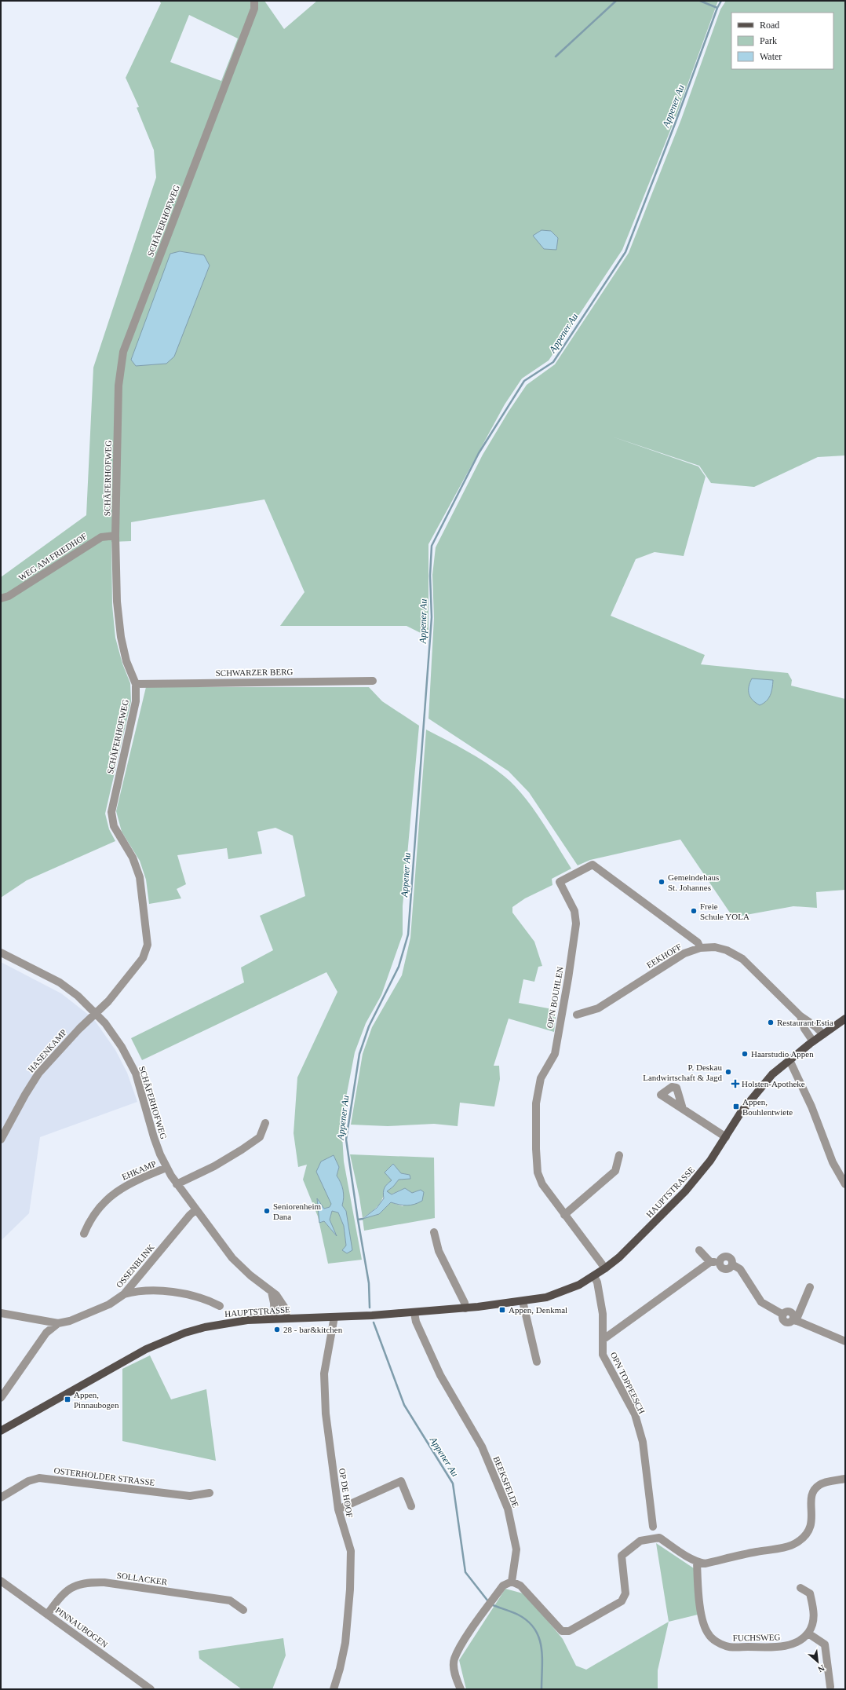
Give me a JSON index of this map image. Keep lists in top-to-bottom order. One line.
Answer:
{"streets":{"main road":["HAUPTSTRASSE"],"street":["SCHÄFERHOFWEG","WEG AM FRIEDHOF","SCHWARZER BERG","EEKHOFF","OP'N BOUHLEN","HASENKAMP","EHKAMP","OSSENBLINK","OPN TOPPEESCH","OSTERHOLDER STRASSE","BEEKSFELDE","OP DE HOOF","SOLLACKER","PINNAUBOGEN","FUCHSWEG"]},"crossings":[["SCHÄFERHOFWEG","WEG AM FRIEDHOF"],["SCHÄFERHOFWEG","SCHWARZER BERG"],["SCHÄFERHOFWEG","HASENKAMP"],["SCHÄFERHOFWEG","EHKAMP"],["SCHÄFERHOFWEG","HAUPTSTRASSE"],["SCHÄFERHOFWEG","OSSENBLINK"],["EEKHOFF","OP'N BOUHLEN"],["EEKHOFF","HAUPTSTRASSE"],["OP'N BOUHLEN","HAUPTSTRASSE"],["HAUPTSTRASSE","OPN TOPPEESCH"],["HAUPTSTRASSE","BEEKSFELDE"],["HAUPTSTRASSE","OP DE HOOF"],["SOLLACKER","PINNAUBOGEN"]],"water":["Appener Au"],"places":{"other":["Gemeindehaus St. Johannes","Freie Schule YOLA","Restaurant Estia","Haarstudio Appen","P. Deskau Landwirtschaft & Jagd","Seniorenheim Dana","28 - bar&kitchen"],"health":["Holsten-Apotheke"],"transit":["Appen, Bouhlentwiete","Appen, Denkmal","Appen, Pinnaubogen"]},"legend":["Road","Park","Water"],"north":"bottom right"}
